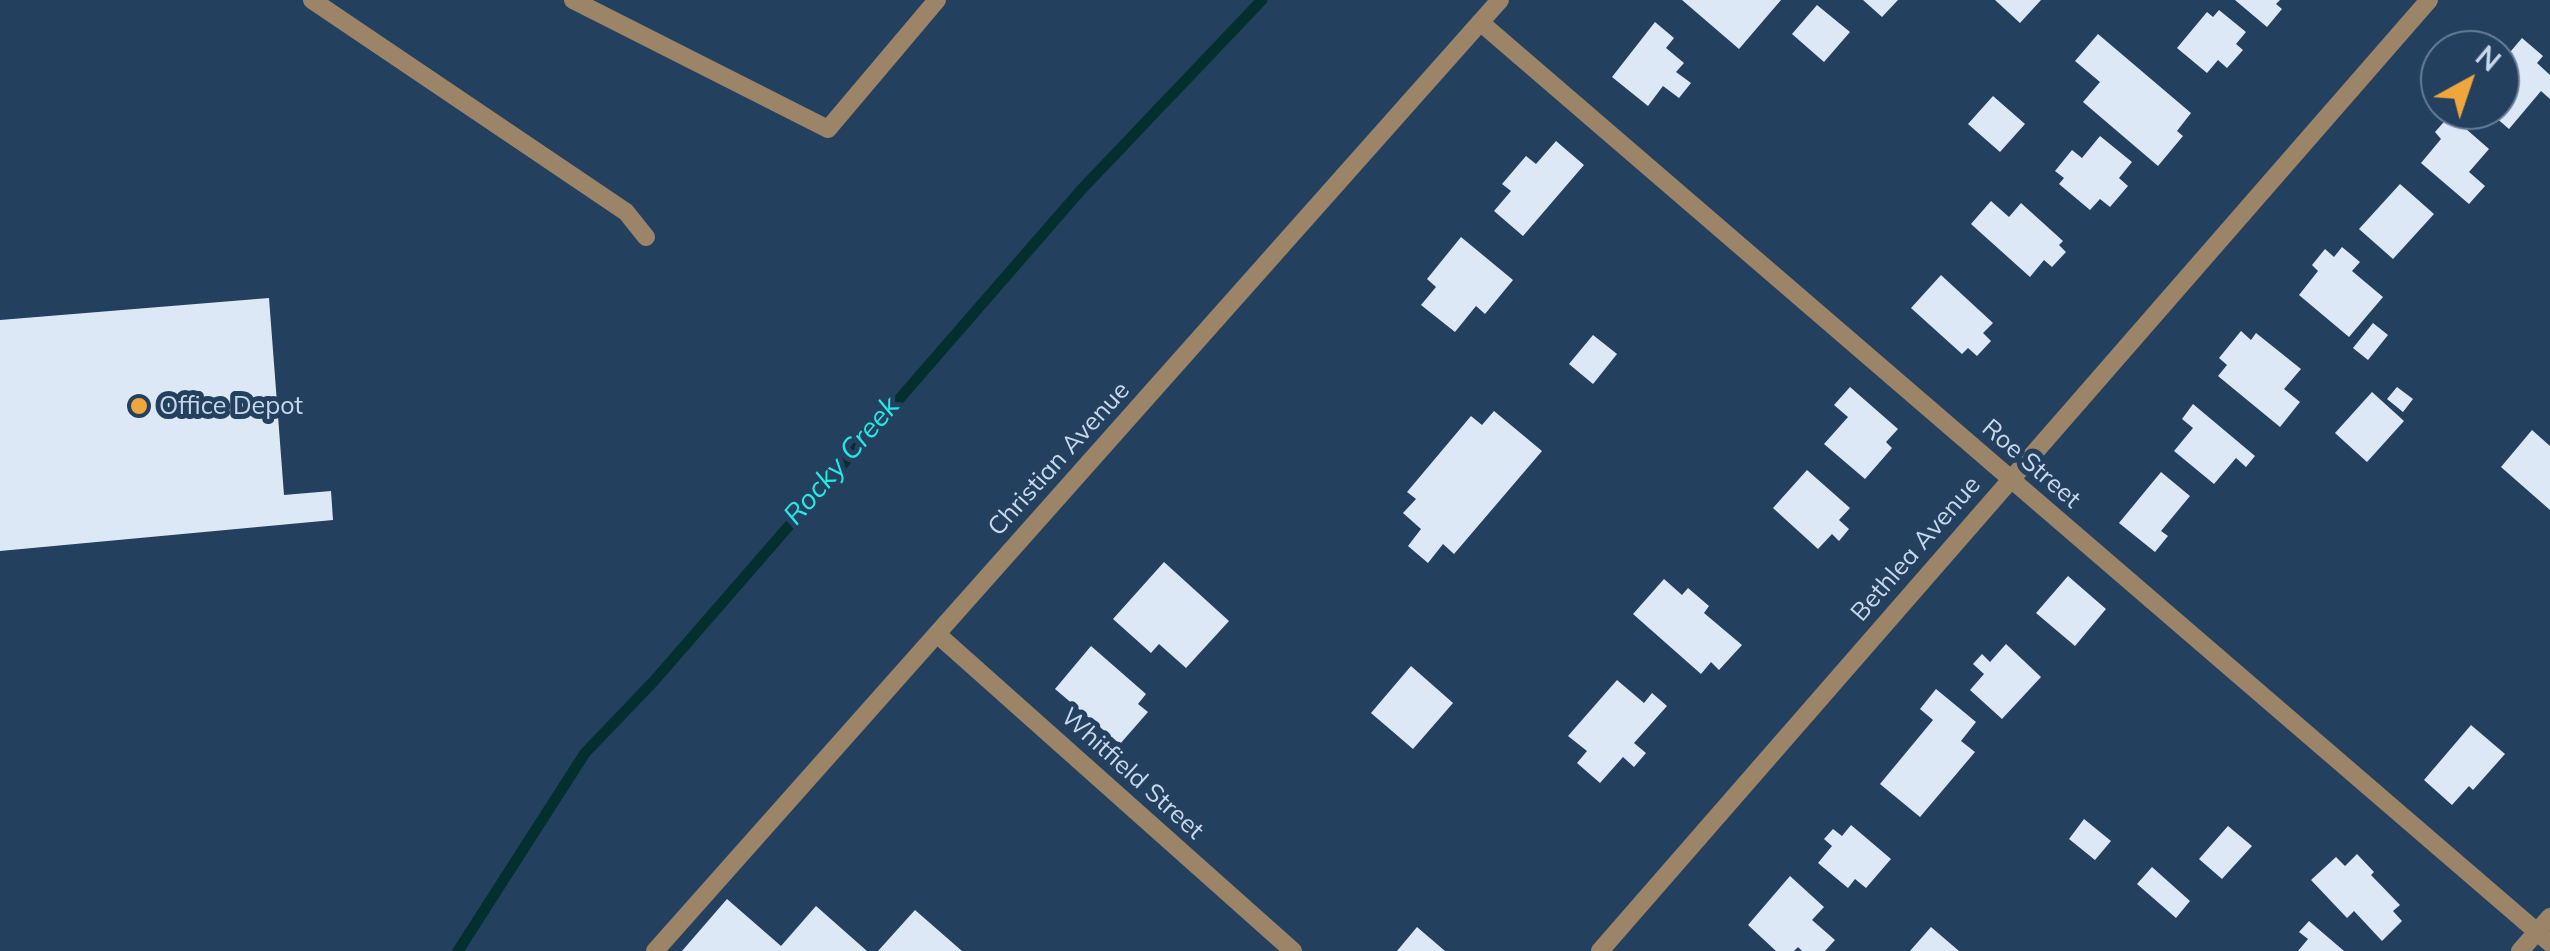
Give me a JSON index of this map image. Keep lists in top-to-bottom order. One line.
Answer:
{"streets":{"street":["Christian Avenue","Roe Street","Bethlea Avenue","Whitfield Street"]},"crossings":[["Christian Avenue","Roe Street"],["Christian Avenue","Whitfield Street"],["Roe Street","Bethlea Avenue"]],"water":["Rocky Creek"],"places":["Office Depot"],"north":"top right"}
